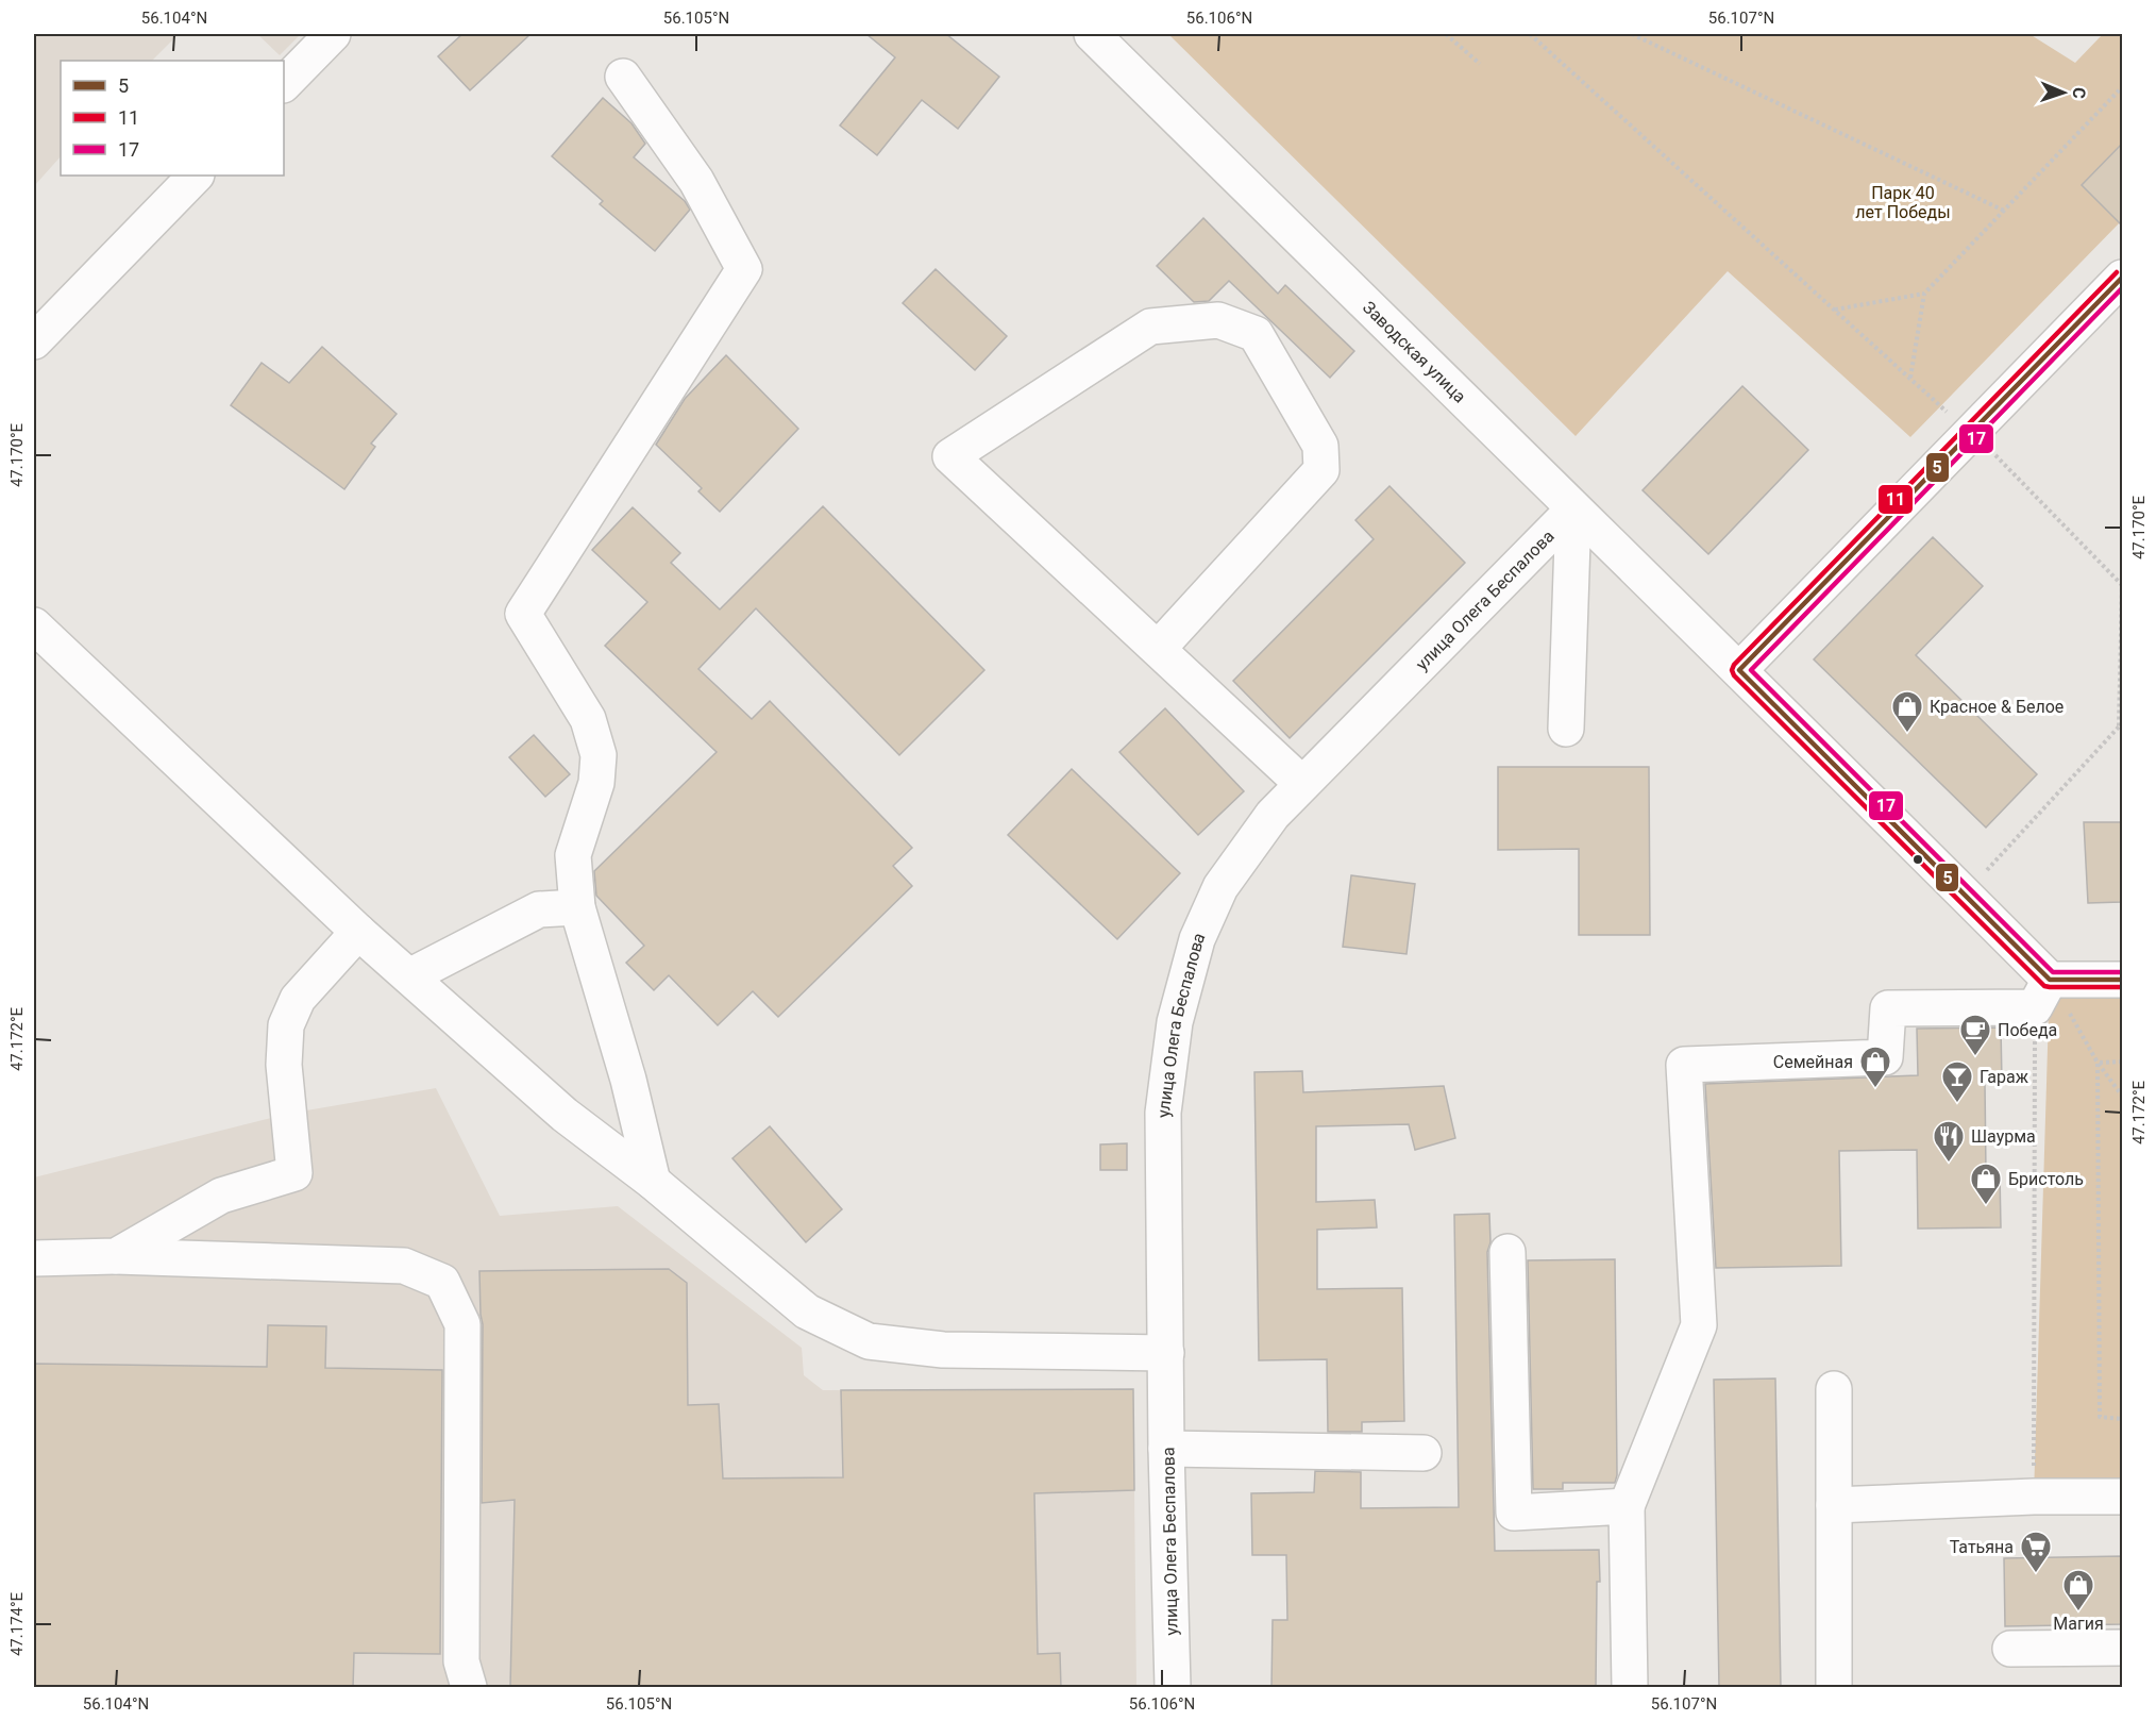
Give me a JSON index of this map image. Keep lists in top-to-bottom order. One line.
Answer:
{"streets":{"street":["Заводская улица","улица Олега Беспалова"]},"crossings":[["Заводская улица","улица Олега Беспалова"]],"parks":["Парк 40 лет Победы"],"places":{"shop":["Красное & Белое","Семейная","Бристоль","Магия"],"cafe":["Победа"],"bar":["Гараж"],"restaurant":["Шаурма"],"supermarket":["Татьяна"]},"lines":["transit line 11","transit line 5","transit line 17"],"legend":["5","11","17"],"north":"right","coordinates":["56.104°N","56.105°N","56.106°N","56.107°N","47.170°E","47.172°E","47.174°E"]}
